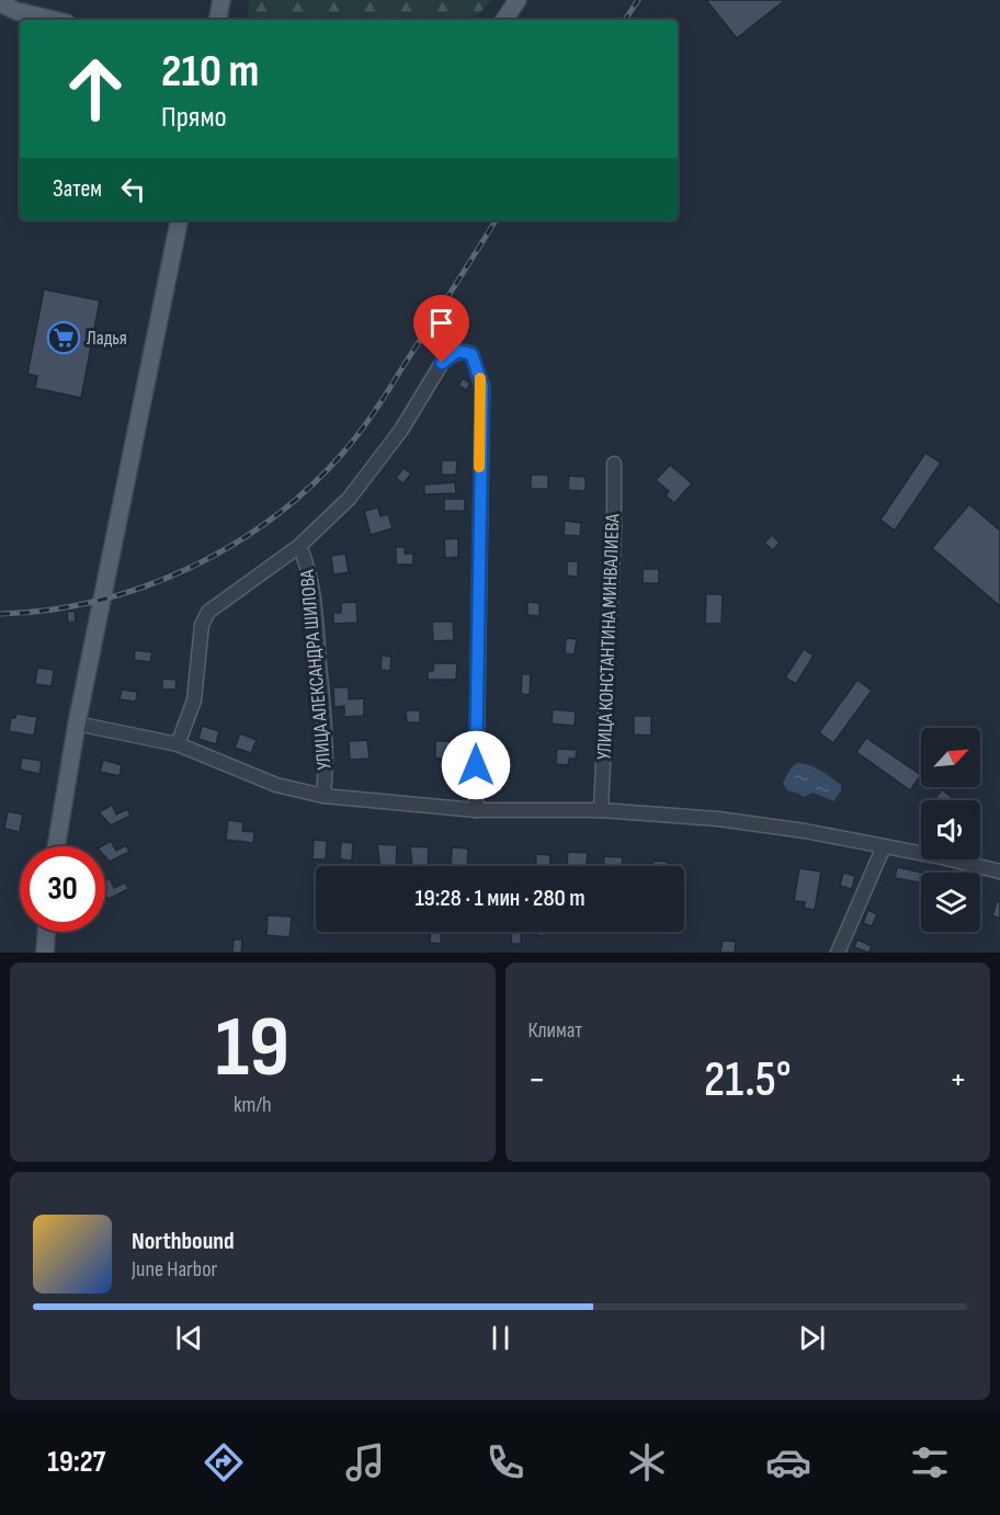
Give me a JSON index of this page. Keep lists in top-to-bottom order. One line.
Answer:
{"streets":{"street":["УЛИЦА КОНСТАНТИНА МИНВАЛИЕВА","УЛИЦА АЛЕКСАНДРА ШИЛОВА"]},"places":{"supermarket":["Ладья"]},"north":"top right","page":{"turn":["210 m","Прямо"],"then":"Затем","limit":"30","trip":"19:28 · 1 мин · 280 m","tile":[["19","km/h"],"Климат"],"heat":["−","21.5°","+"],"song":["Northbound","June Harbor"],"tabs":"19:27"}}
